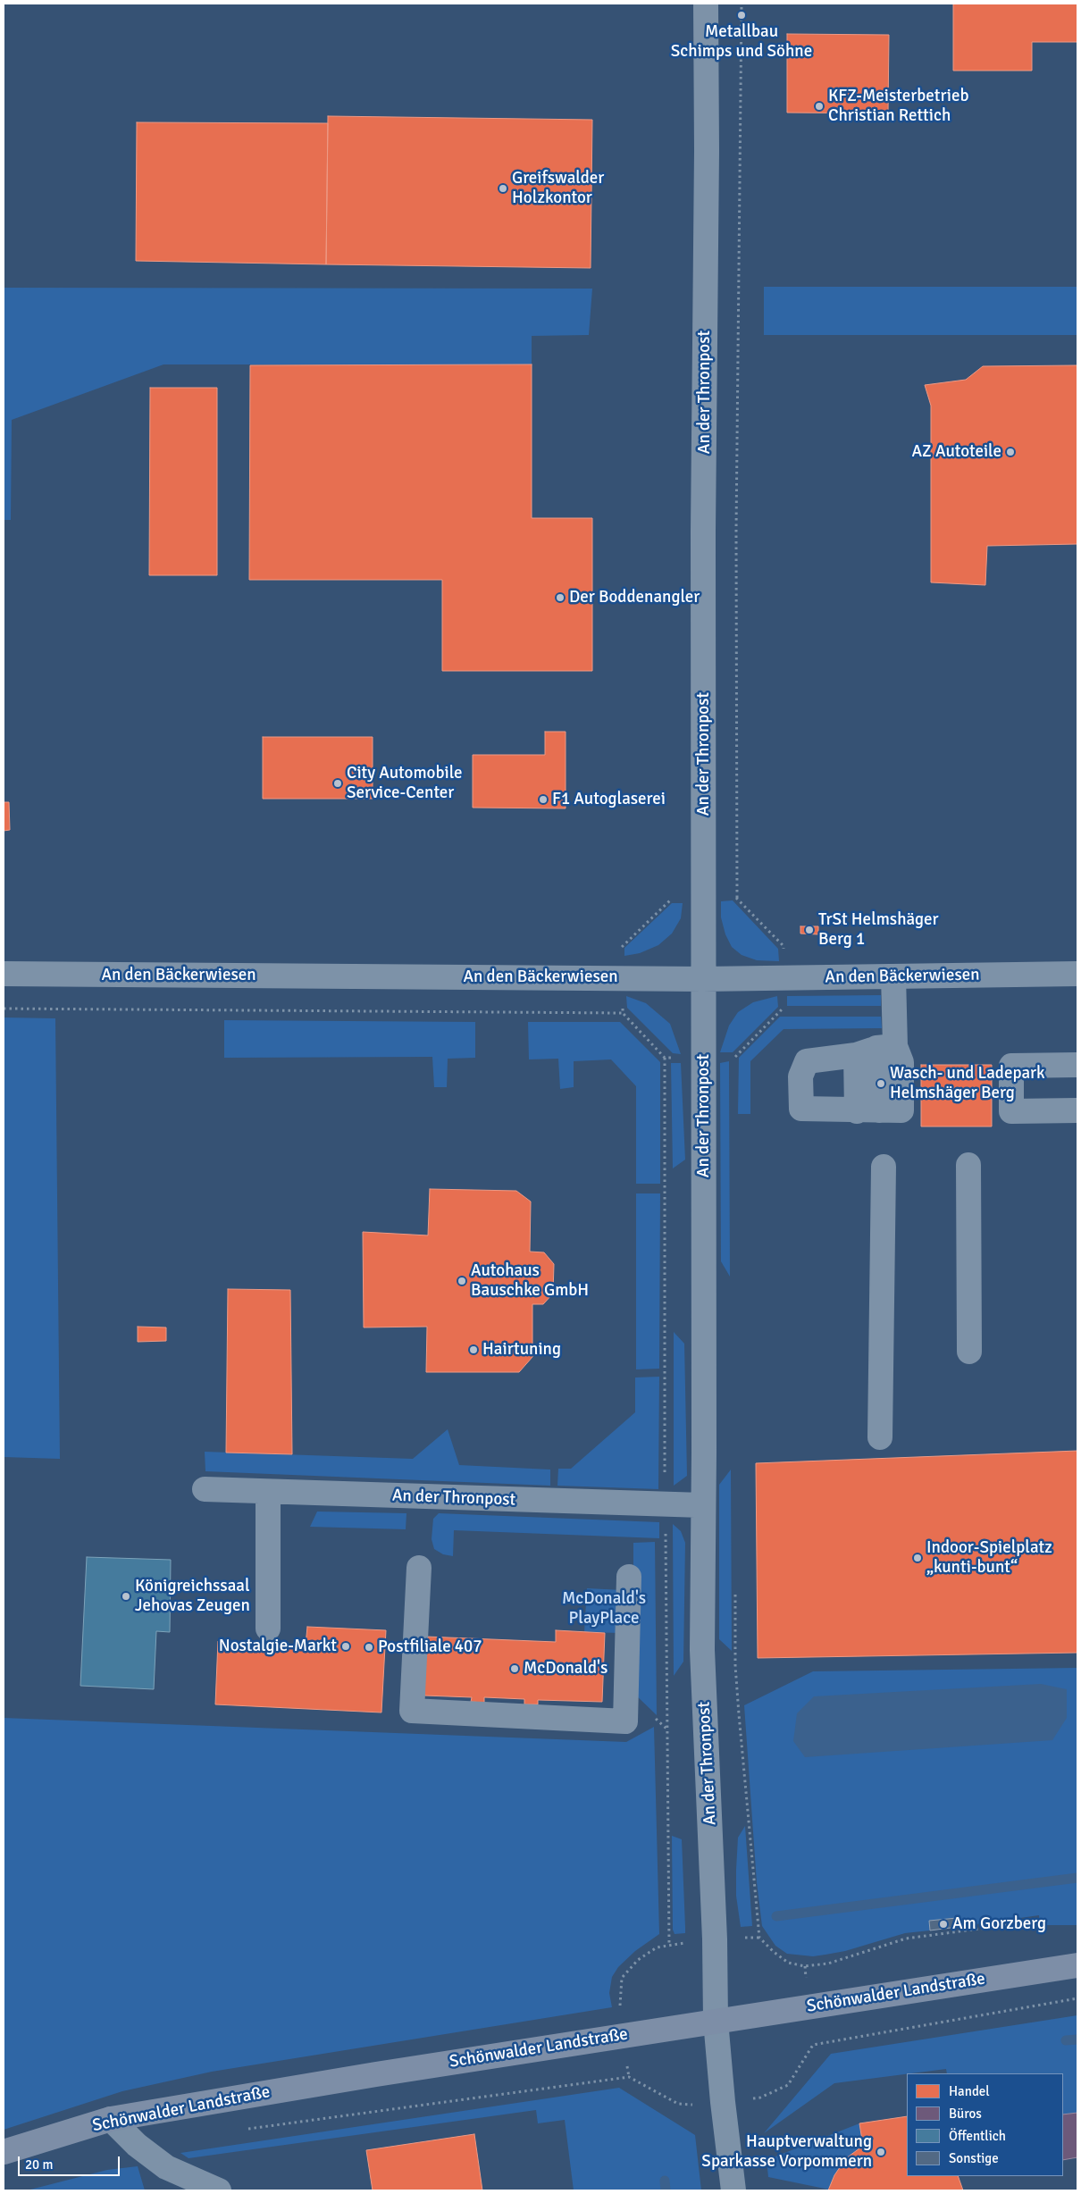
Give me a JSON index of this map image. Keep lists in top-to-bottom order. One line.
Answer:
{"streets":{"main road":["Schönwalder Landstraße"],"street":["An der Thronpost","An den Bäckerwiesen"]},"crossings":[["An der Thronpost","An den Bäckerwiesen"],["An der Thronpost","Schönwalder Landstraße"]],"parks":["McDonald's PlayPlace"],"places":["Metallbau Schimps und Söhne","KFZ-Meisterbetrieb Christian Rettich","Greifswalder Holzkontor","AZ Autoteile","Der Boddenangler","City Automobile Service-Center","F1 Autoglaserei","TrSt Helmshäger Berg 1","Wasch- und Ladepark Helmshäger Berg","Autohaus Bauschke GmbH","Hairtuning","Indoor-Spielplatz „kunti-bunt“","Königreichssaal Jehovas Zeugen","Nostalgie-Markt","Postfiliale 407","McDonald's","Am Gorzberg","Hauptverwaltung Sparkasse Vorpommern"],"legend":["Handel","Büros","Öffentlich","Sonstige"],"scale_bar":"20 m"}
